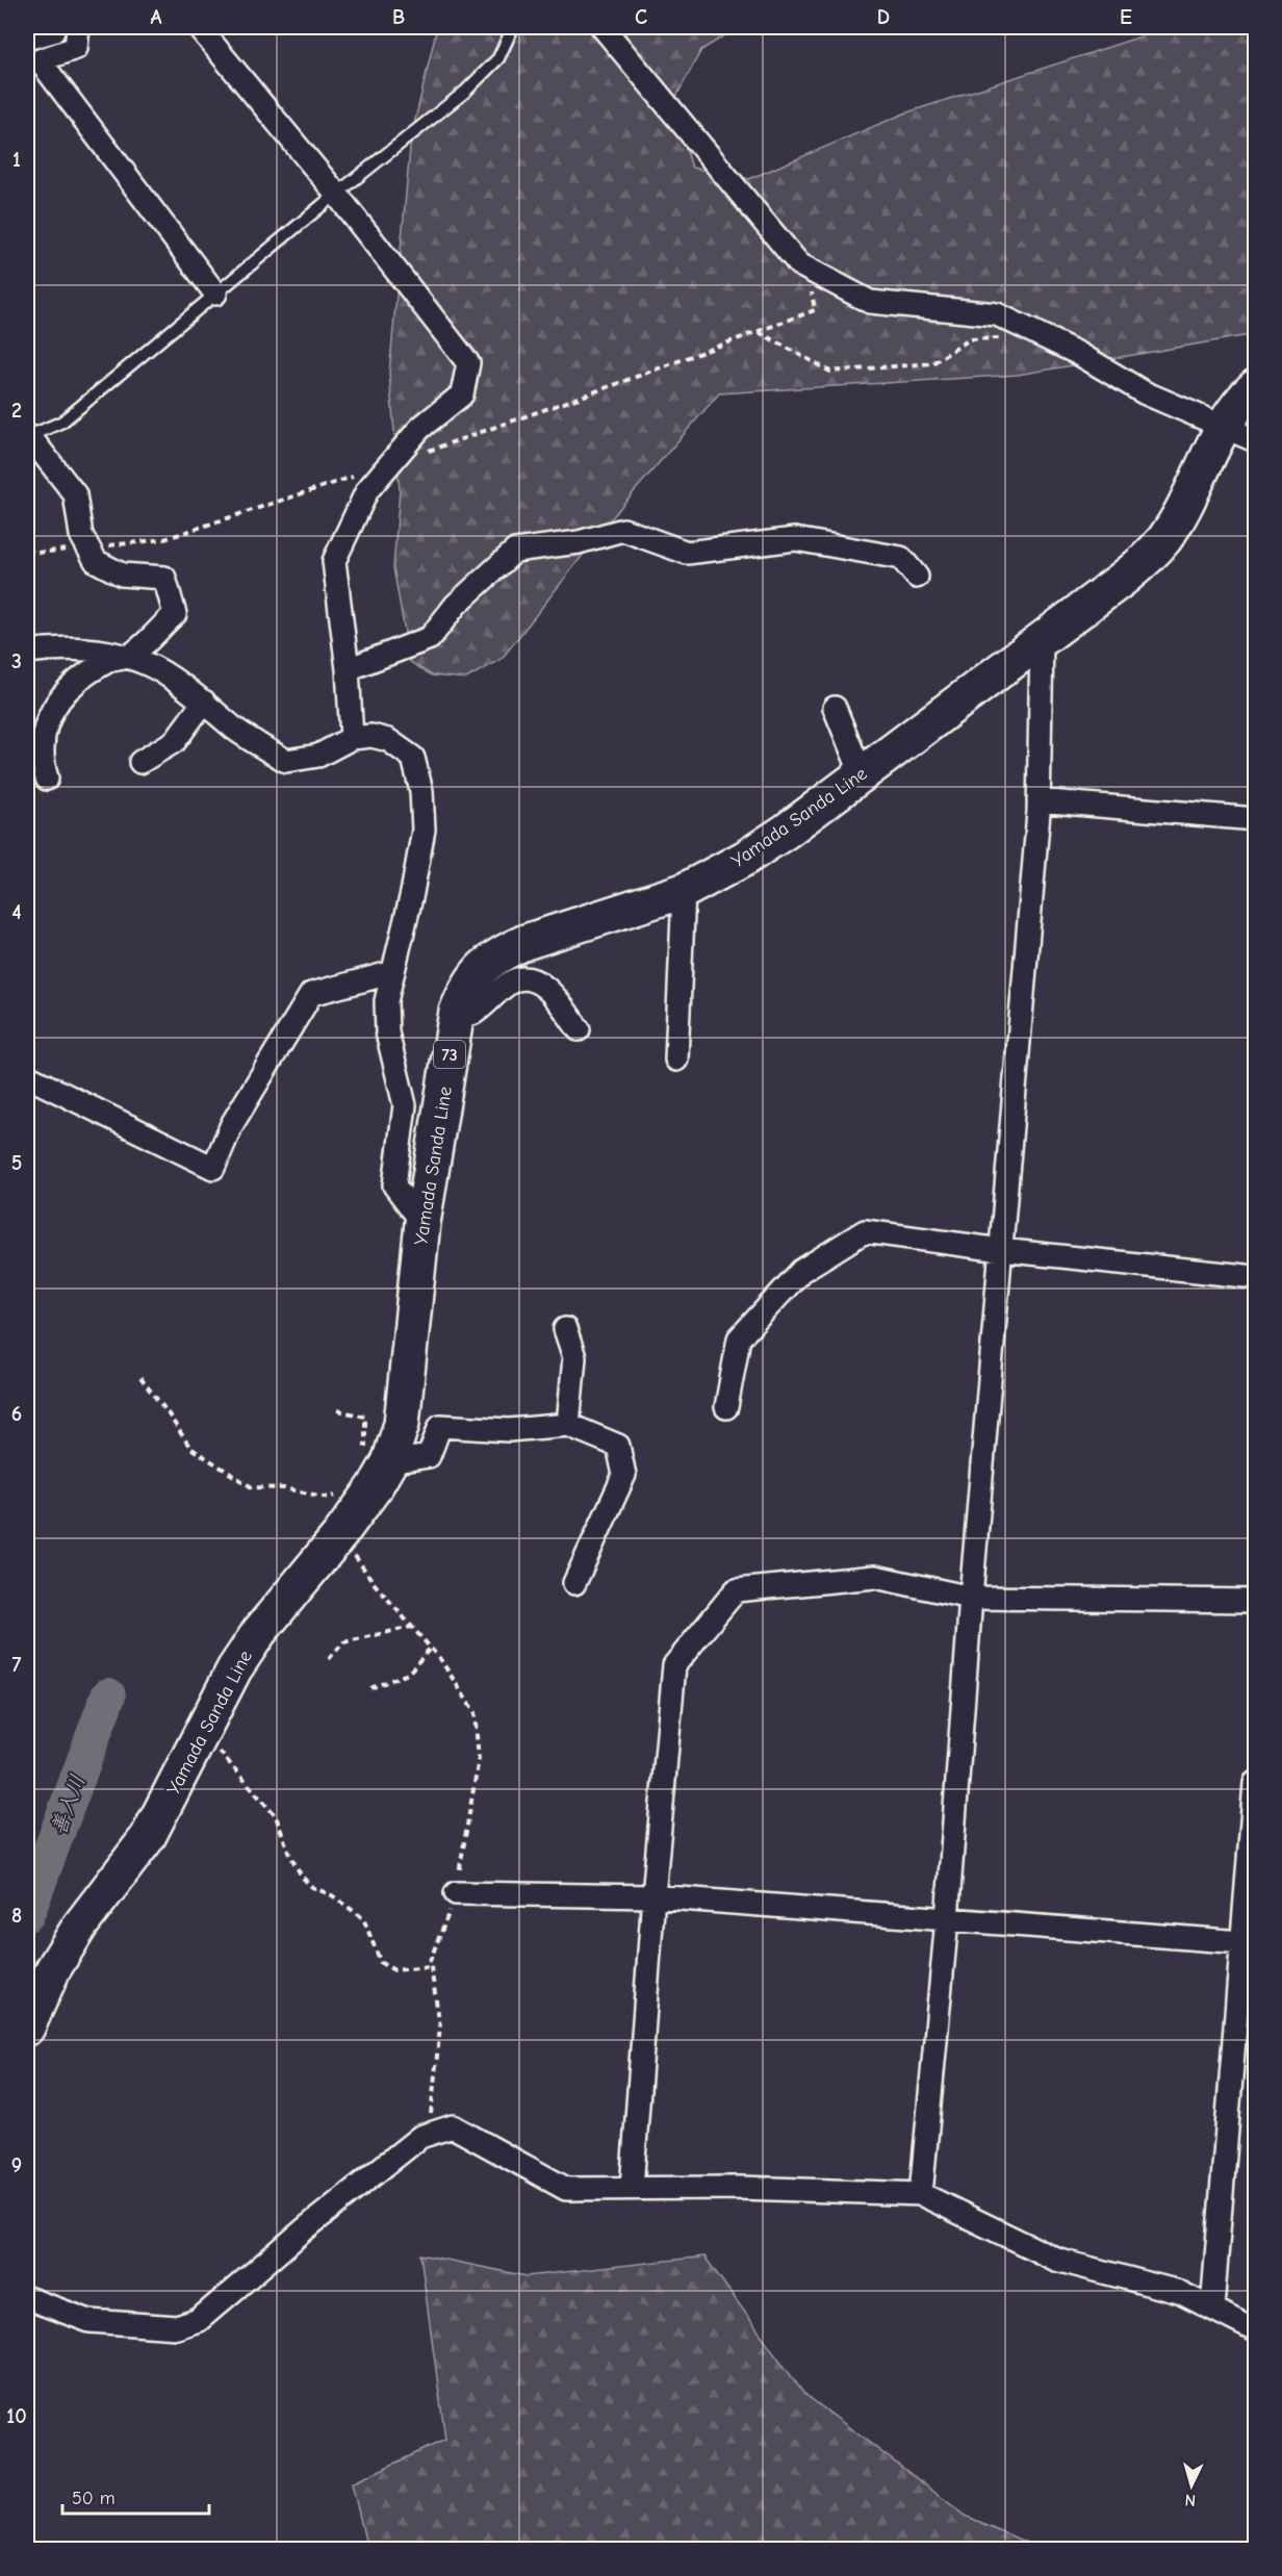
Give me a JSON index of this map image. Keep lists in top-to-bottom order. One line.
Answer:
{"streets":{"main road":["Yamada Sanda Line","73"]},"water":["善入川"],"scale_bar":"50 m","north":"bottom","grid":{"columns":["A","B","C","D","E"],"rows":["1","2","3","4","5","6","7","8","9","10"]}}
